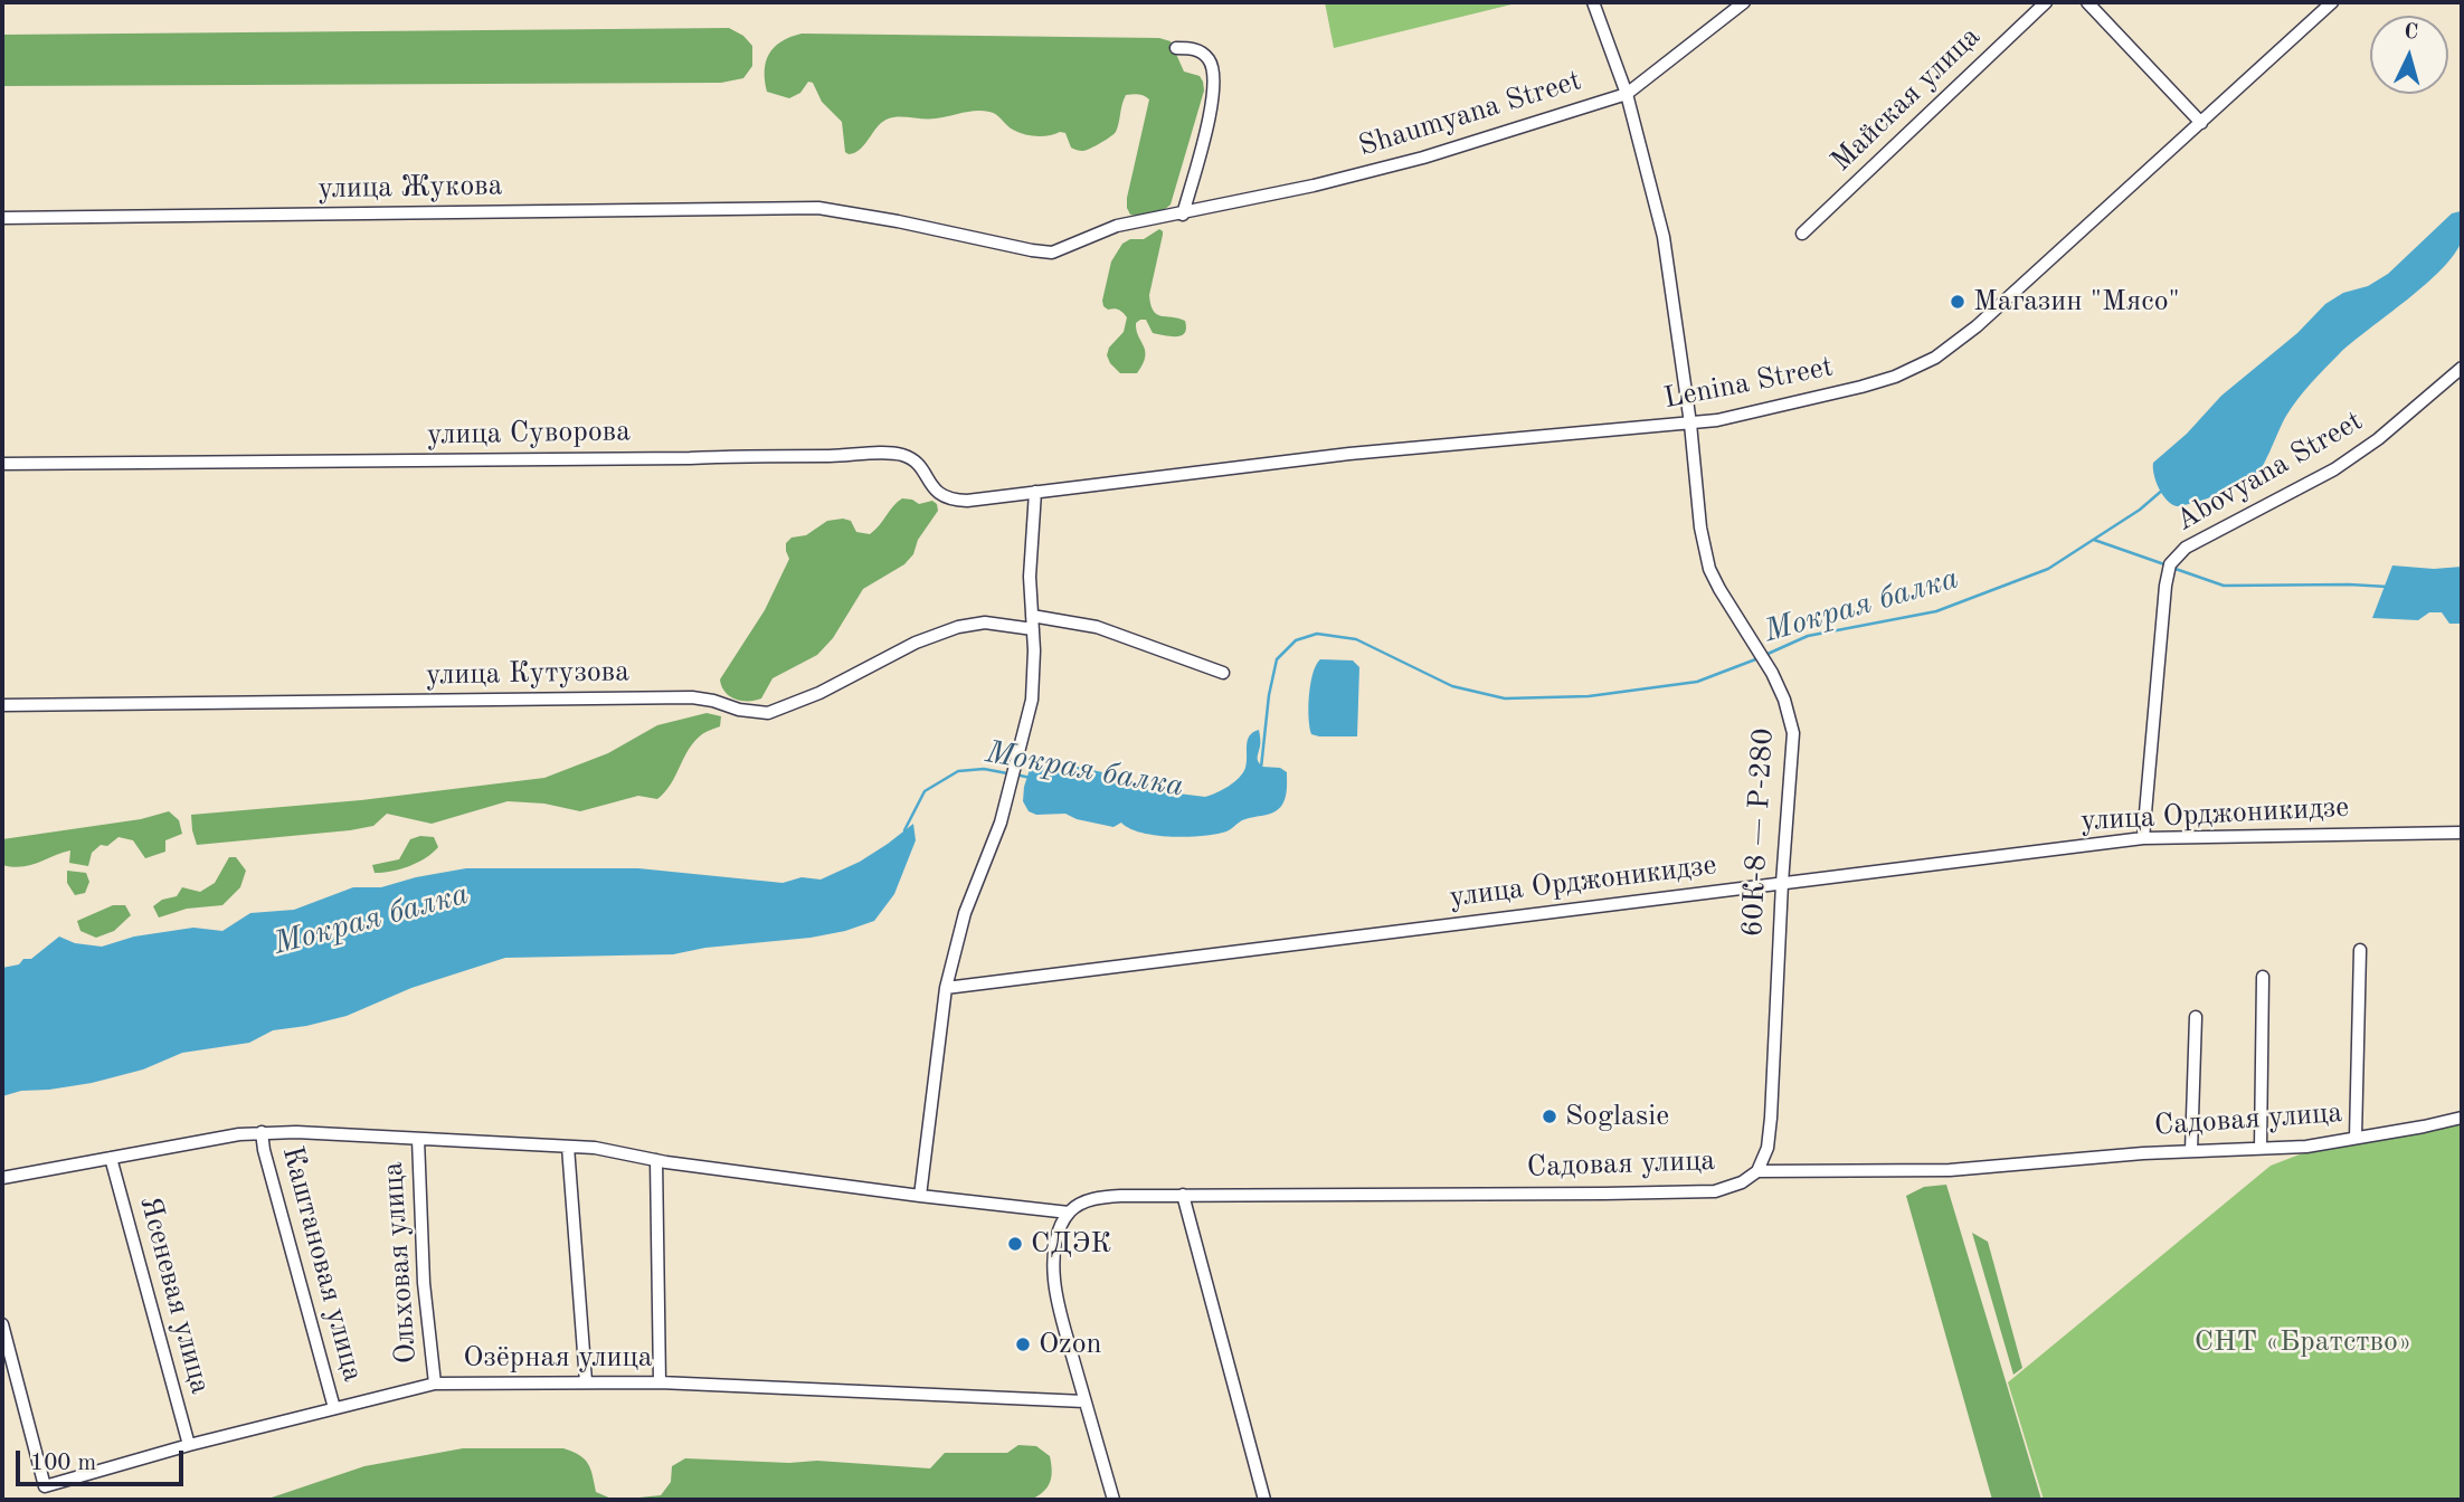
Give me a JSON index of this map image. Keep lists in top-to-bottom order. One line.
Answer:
{"streets":{"street":["Майская улица","Shaumyana Street","улица Жукова","Lenina Street","улица Суворова","Abovyana Street","улица Кутузова","улица Орджоникидзе","60К-8 — Р-280","Садовая улица","Ольховая улица","Каштановая улица","Ясеневая улица","Озёрная улица"]},"crossings":[["Shaumyana Street","улица Жукова"],["Shaumyana Street","60К-8 — Р-280"],["Lenina Street","улица Суворова"],["Lenina Street","60К-8 — Р-280"],["Abovyana Street","улица Орджоникидзе"],["улица Орджоникидзе","60К-8 — Р-280"],["60К-8 — Р-280","Садовая улица"],["Садовая улица","Ольховая улица"],["Садовая улица","Каштановая улица"],["Садовая улица","Ясеневая улица"],["Ольховая улица","Озёрная улица"],["Каштановая улица","Озёрная улица"],["Ясеневая улица","Озёрная улица"]],"water":["Мокрая балка"],"parks":["СНТ «Братство»"],"places":["Магазин \"Мясо\"","Soglasie","СДЭК","Ozon"],"scale_bar":"100 m","north":"top"}
